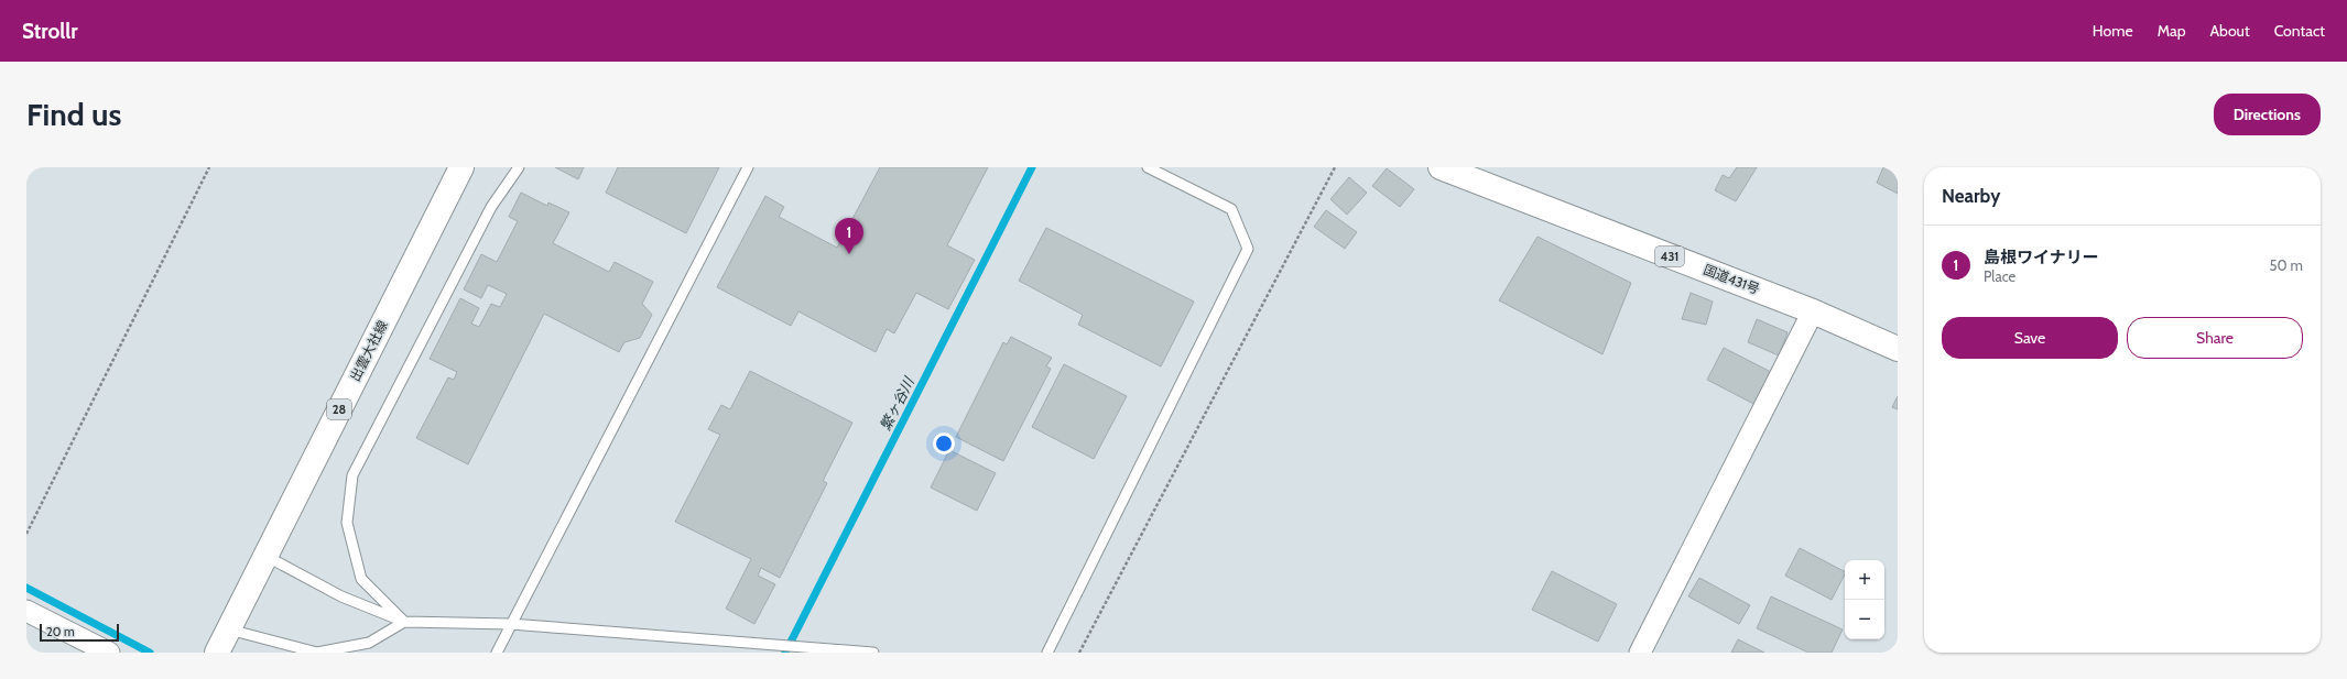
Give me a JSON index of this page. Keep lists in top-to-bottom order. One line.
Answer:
{"streets":{"main road":["431","国道431号","出雲大社線","28"]},"water":["繁ヶ谷川"],"scale_bar":"20 m","page":{"header":"Strollr","nav":["Home","Map","About","Contact"],"buttons":["Directions",["Save","Share"]],"title":"Find us","heading":"Nearby","pins":"1","list":[{"mark":"1","name":"島根ワイナリー","note":"Place","value":"50 m"}],"map_buttons":["+","−"],"scale":"20 m"}}
